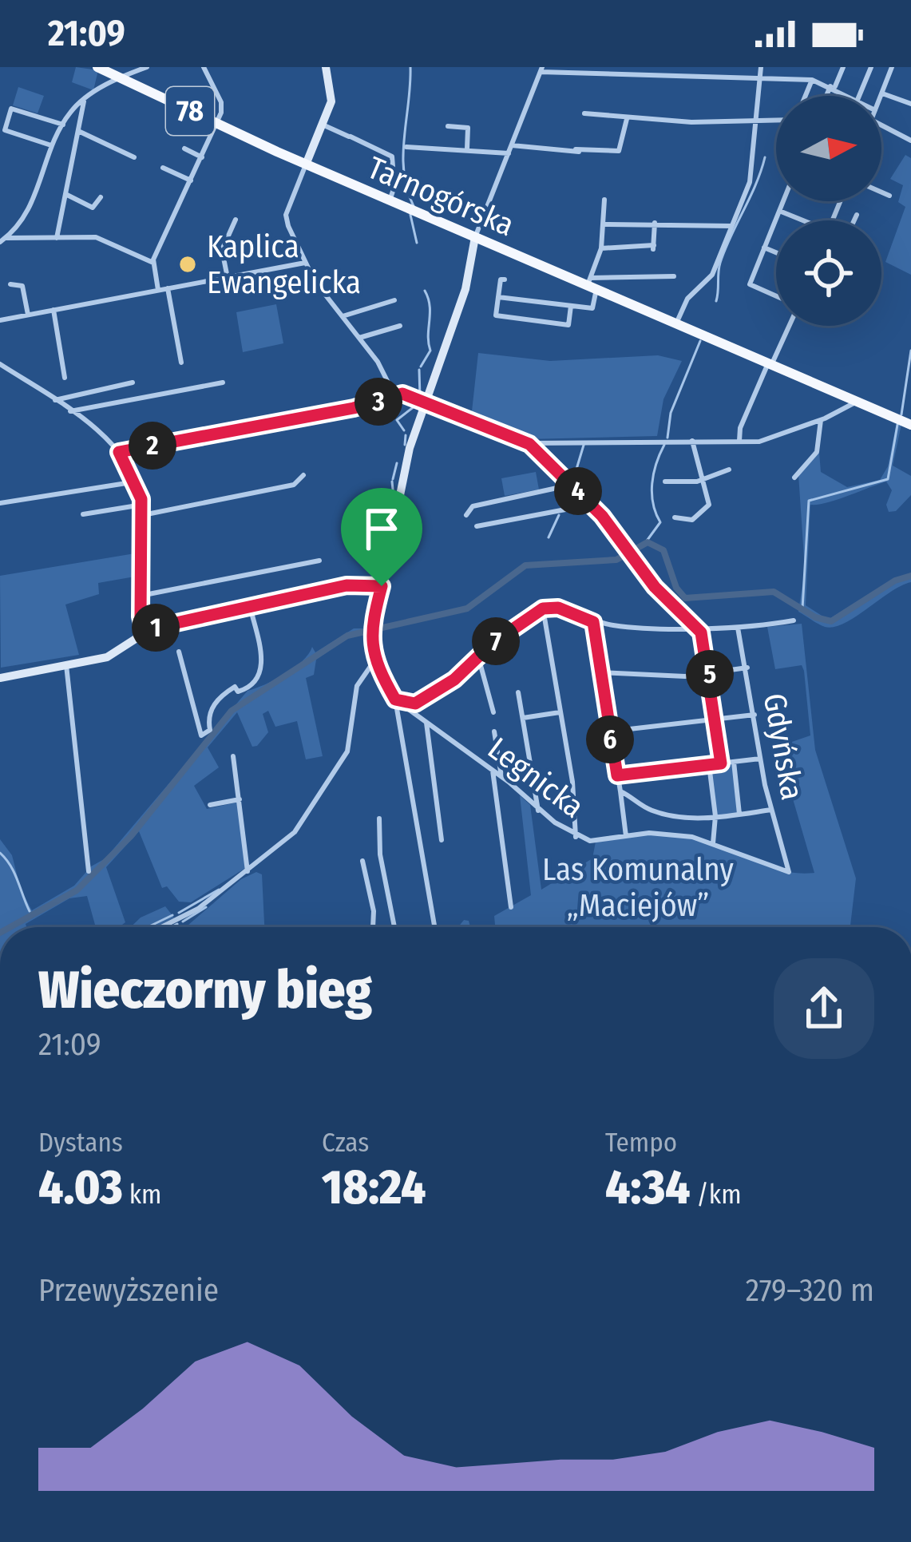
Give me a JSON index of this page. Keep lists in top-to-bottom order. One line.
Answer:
{"streets":{"main road":["78","Tarnogórska"],"street":["Gdyńska","Legnicka"]},"crossings":[["78","Tarnogórska"],["Gdyńska","Legnicka"]],"parks":["Las Komunalny „Maciejów”"],"places":["Kaplica Ewangelicka"],"north":"right","page":{"status":"21:09","pins":["3","2","4","1","7","5","6"],"heading":["Wieczorny bieg","21:09"],"stats":[["Dystans","4.03 km"],["Czas","18:24"],["Tempo","4:34 /km"]],"chart":["Przewyższenie","279–320 m"]}}
